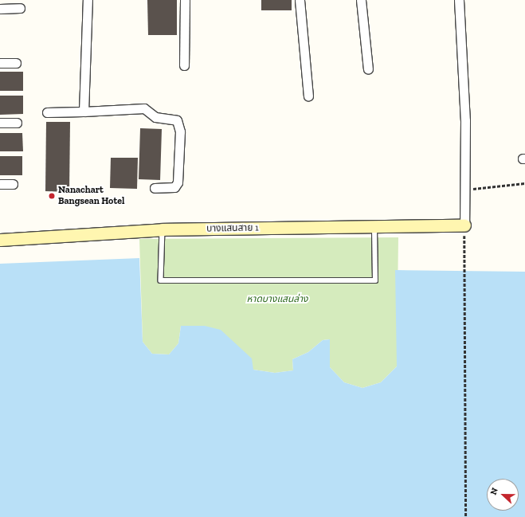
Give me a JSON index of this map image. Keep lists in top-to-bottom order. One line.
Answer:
{"streets":{"street":["บางแสนสาย 1"]},"parks":["หาดบางแสนล่าง"],"places":["Nanachart Bangsean Hotel"],"north":"left"}
